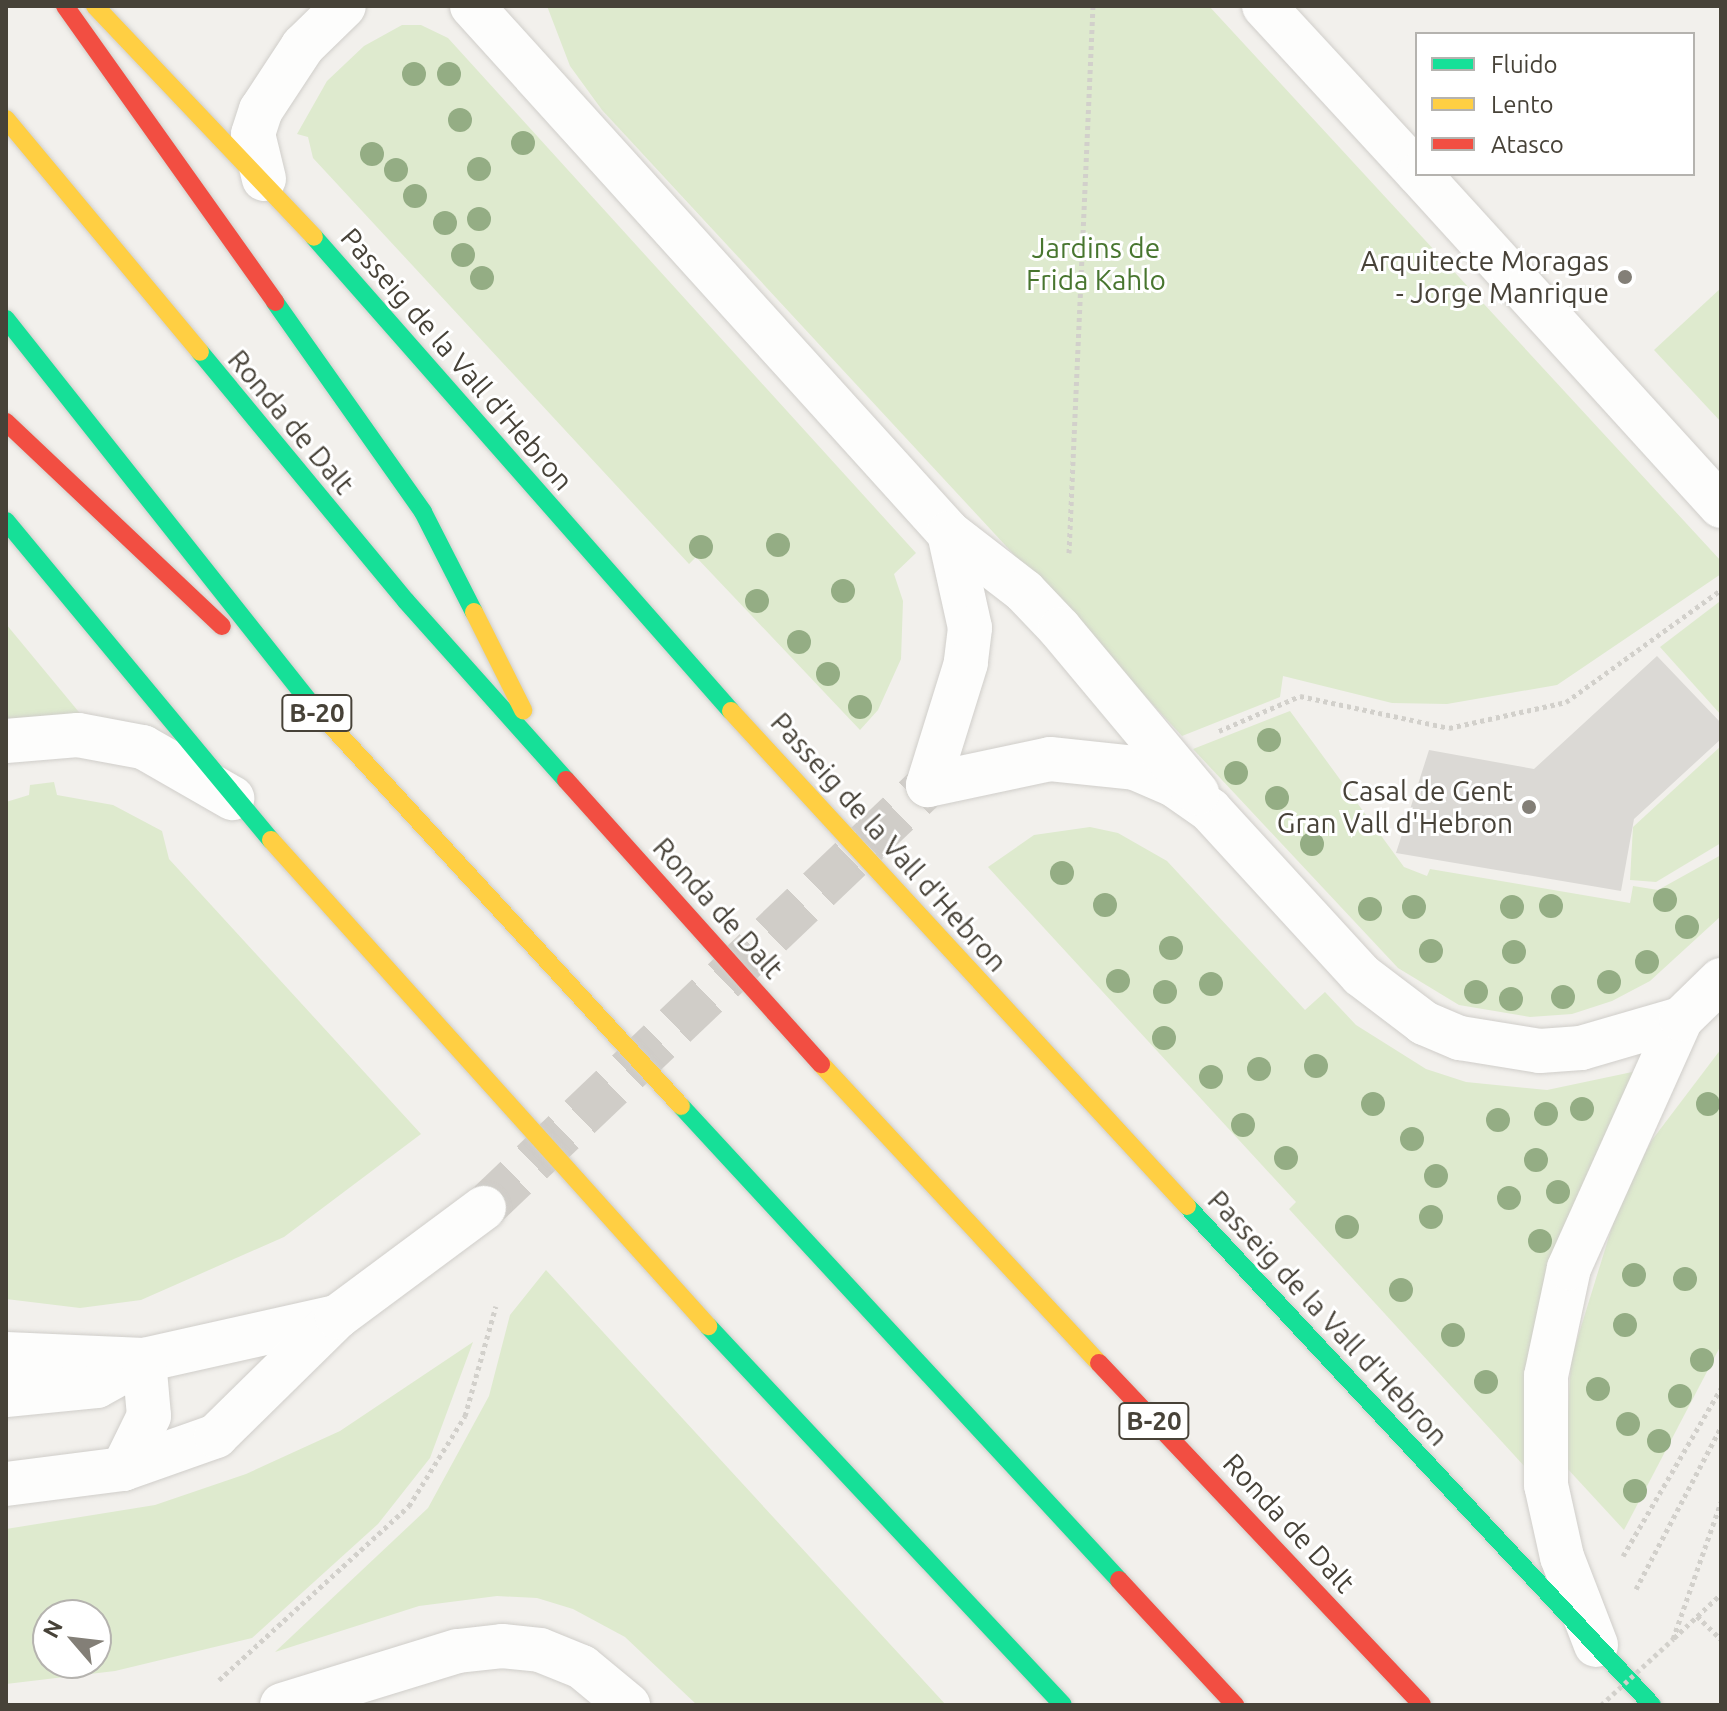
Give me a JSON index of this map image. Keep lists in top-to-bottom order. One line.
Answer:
{"streets":{"main road":["Passeig de la Vall d'Hebron","Ronda de Dalt","B-20"]},"parks":["Jardins de Frida Kahlo"],"places":["Arquitecte Moragas - Jorge Manrique","Casal de Gent Gran Vall d'Hebron"],"legend":["Fluido","Lento","Atasco"],"north":"top left"}
